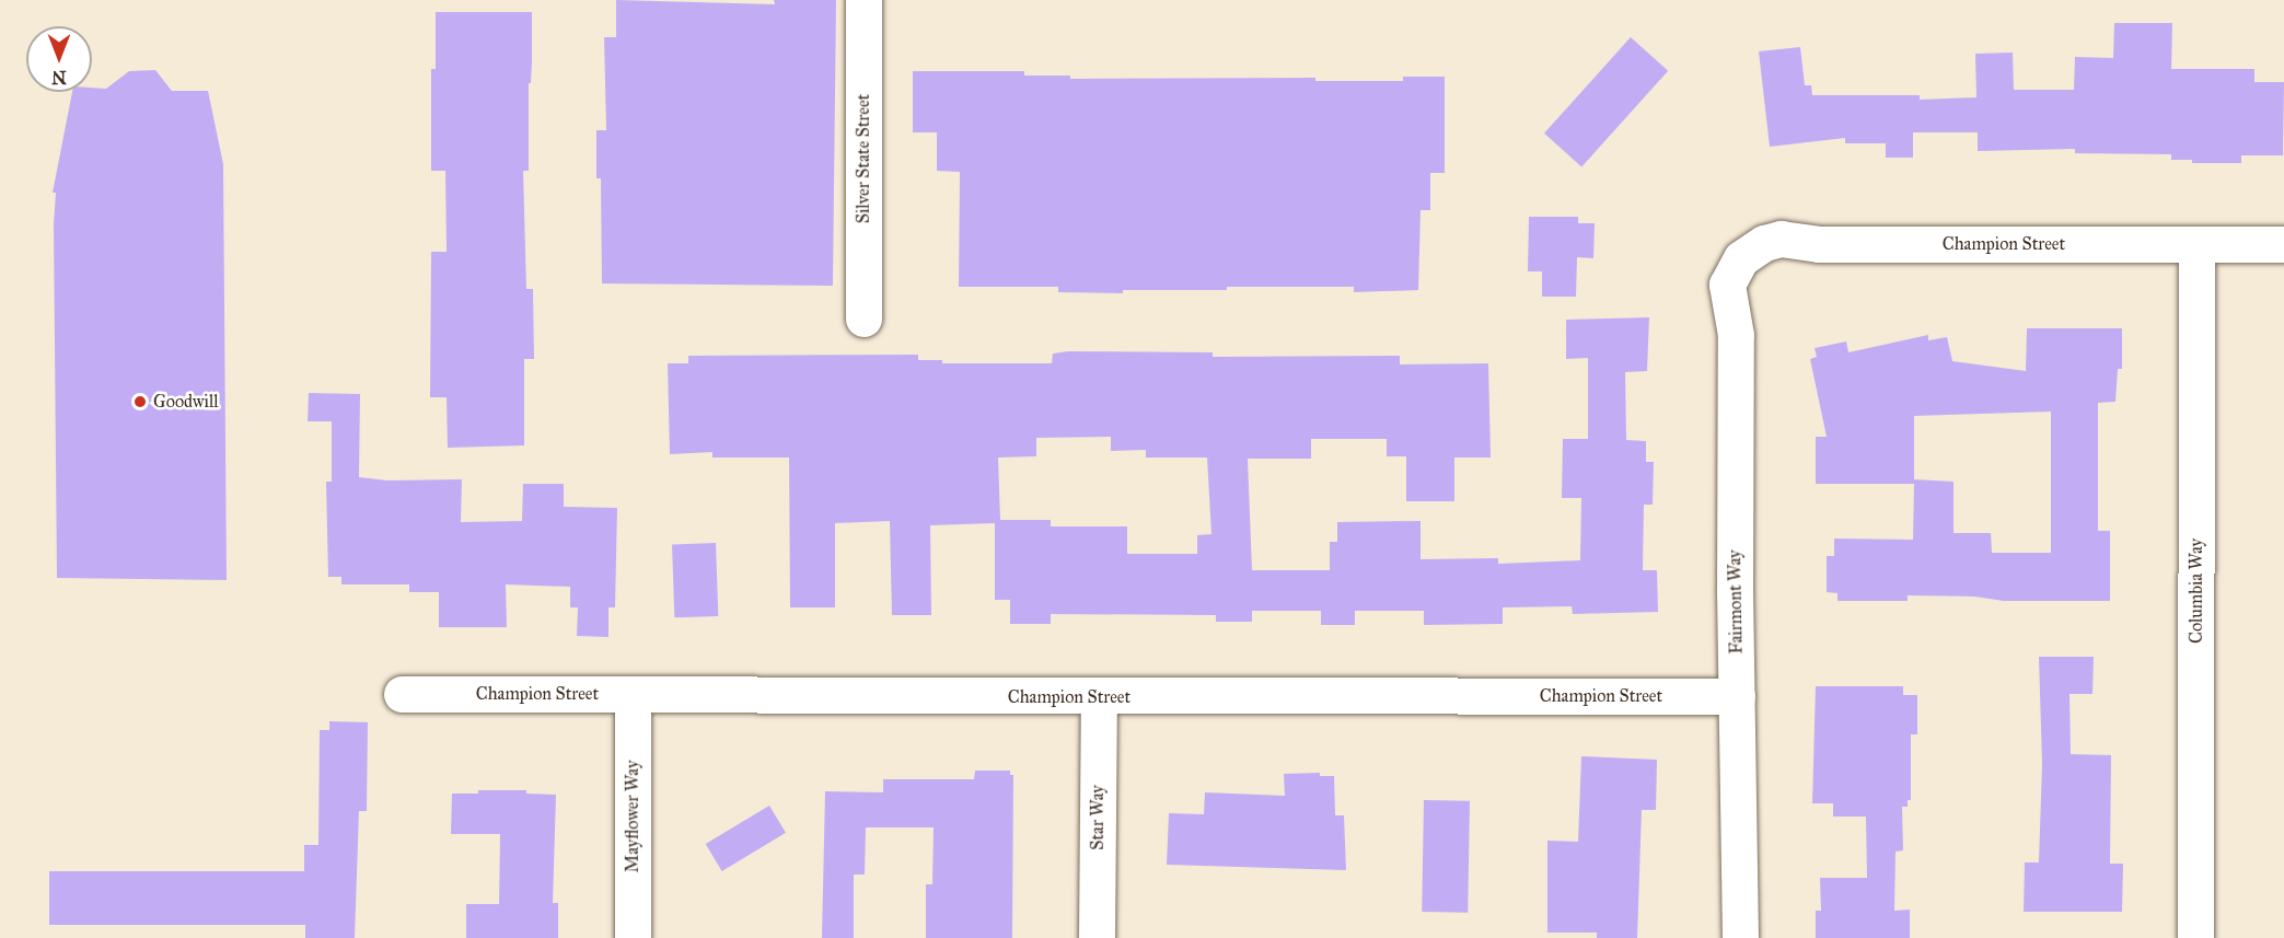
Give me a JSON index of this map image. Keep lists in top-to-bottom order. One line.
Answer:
{"streets":{"street":["Silver State Street","Champion Street","Columbia Way","Fairmont Way","Mayflower Way","Star Way"]},"crossings":[["Champion Street","Columbia Way"],["Champion Street","Fairmont Way"],["Champion Street","Mayflower Way"],["Champion Street","Star Way"]],"places":["Goodwill"],"north":"bottom"}
